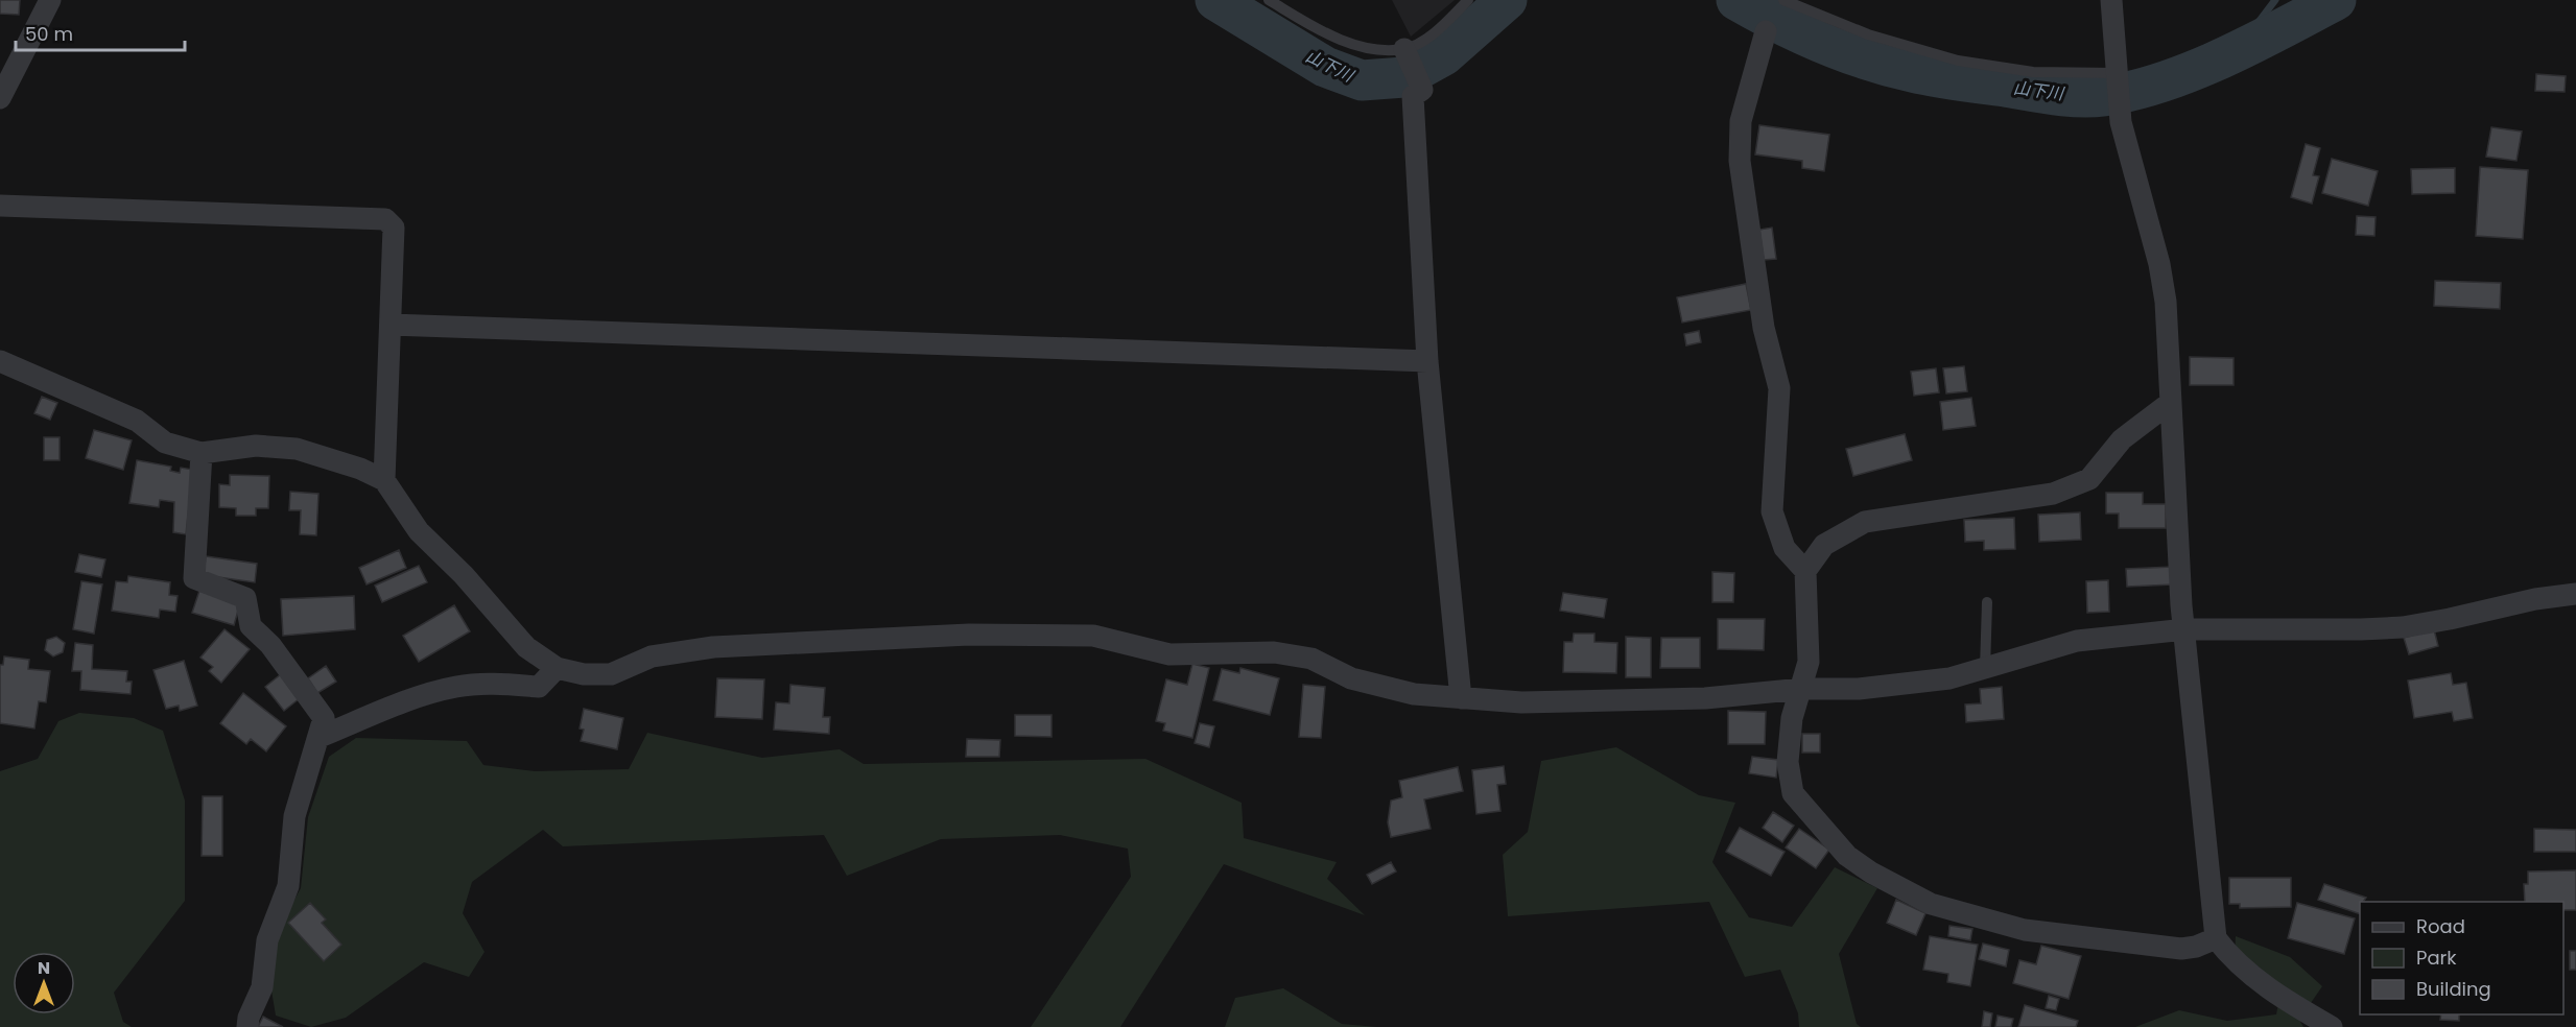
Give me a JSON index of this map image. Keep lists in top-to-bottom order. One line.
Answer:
{"water":["山下川"],"legend":["Road","Park","Building"],"scale_bar":"50 m","north":"top"}
